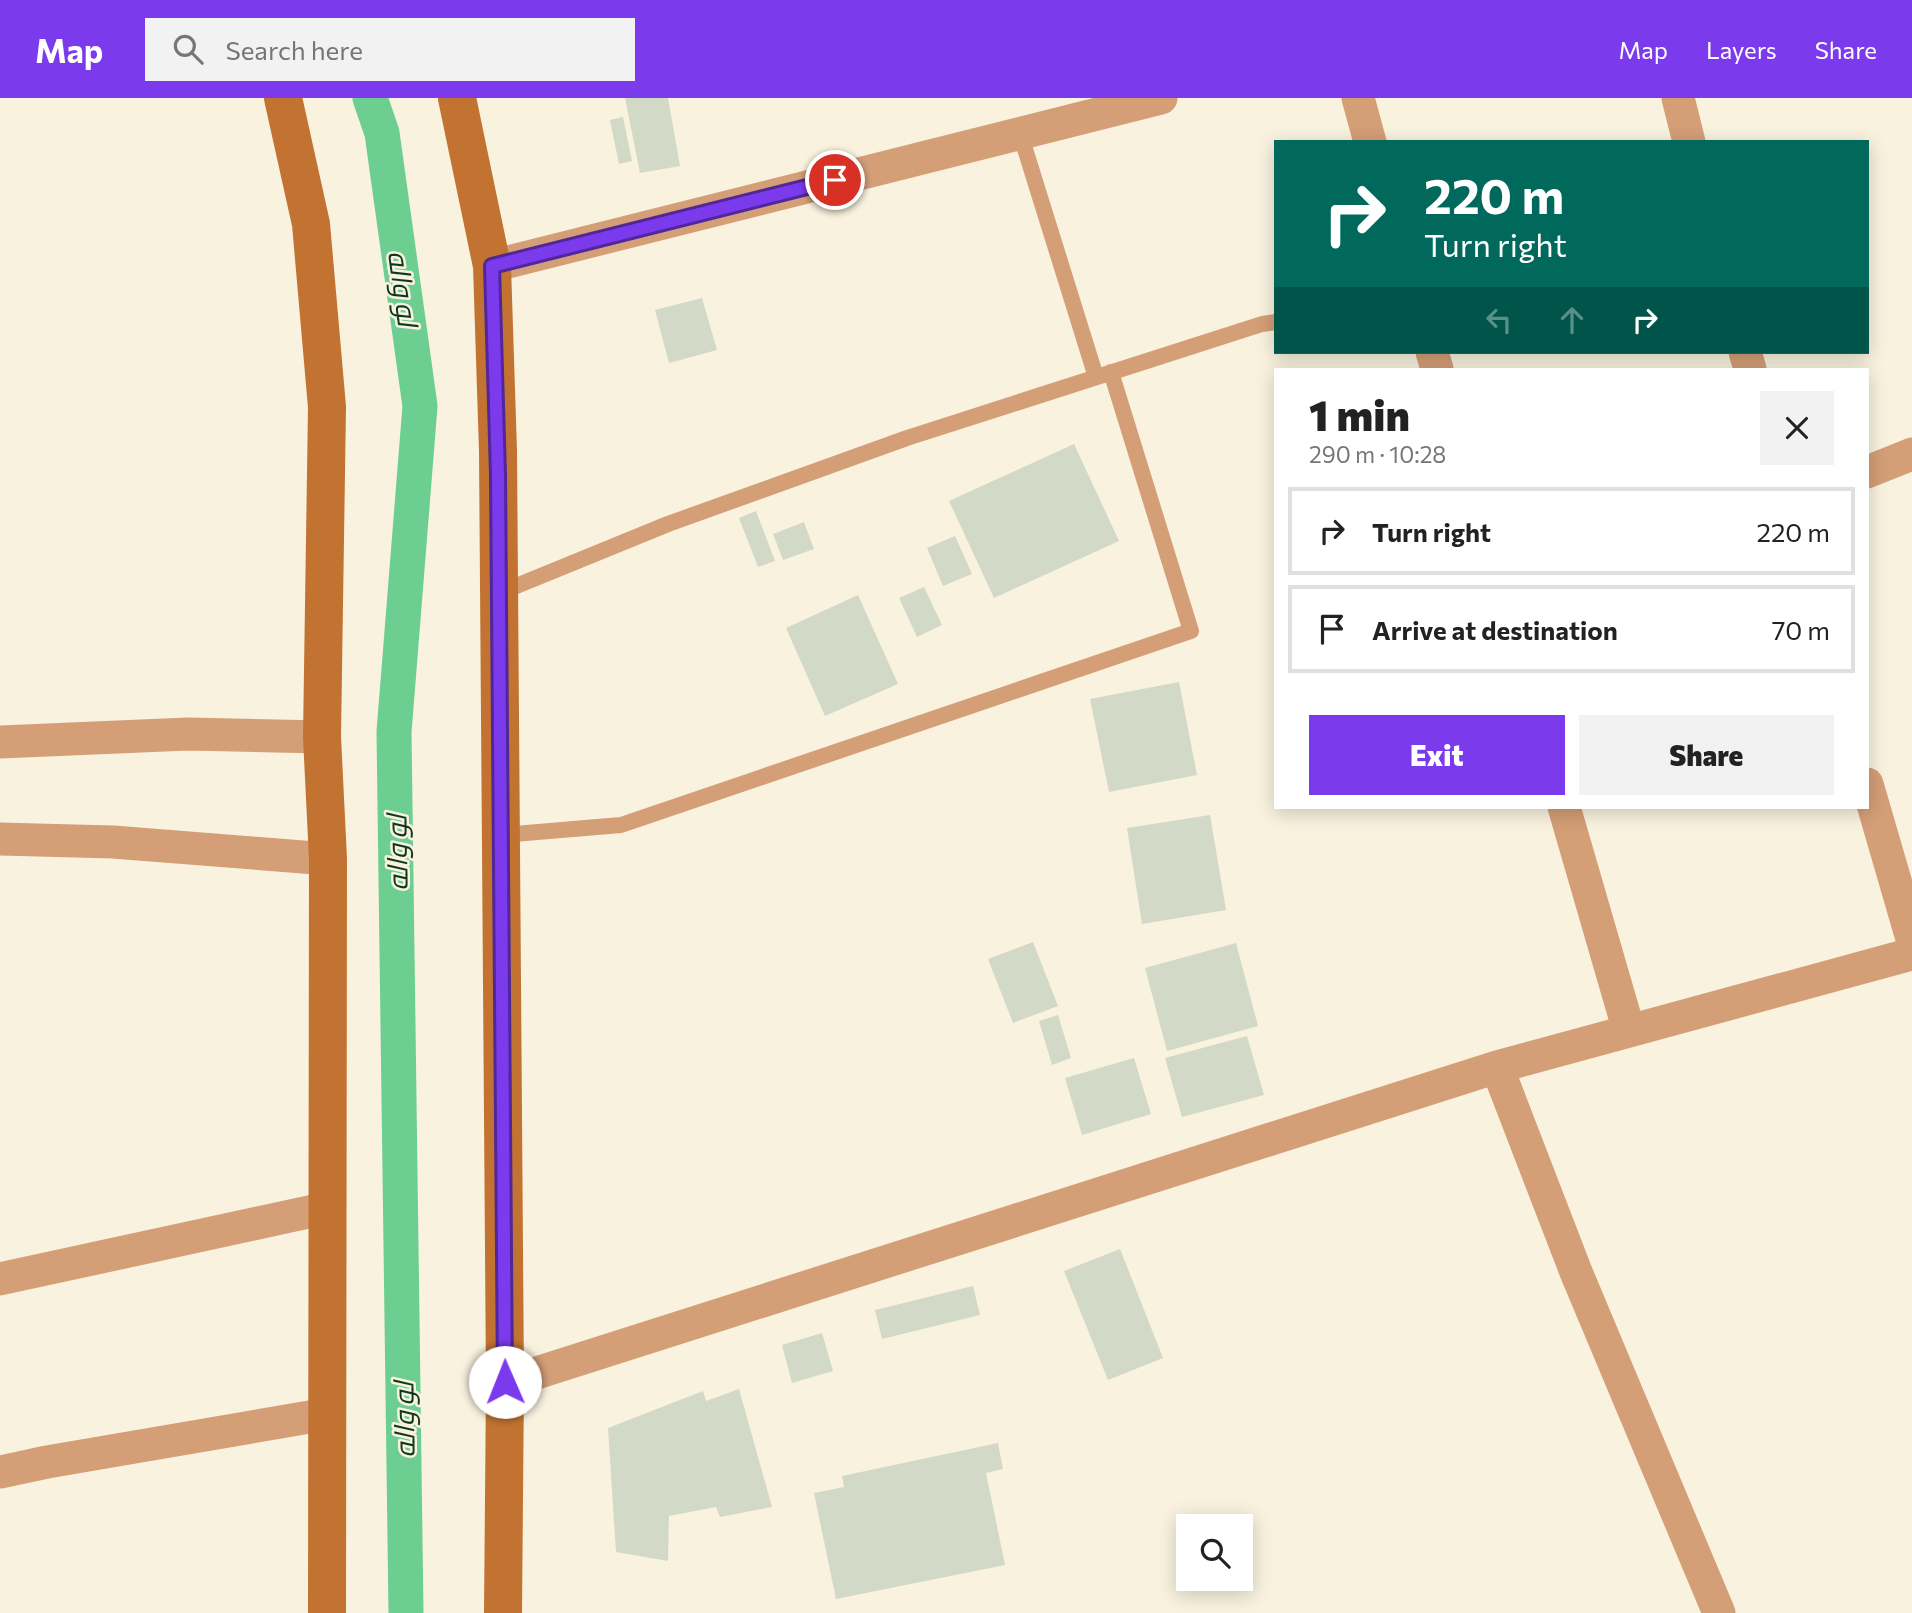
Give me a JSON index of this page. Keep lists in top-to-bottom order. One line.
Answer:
{"water":["لو واله"],"page":{"header":"Map","search":"Search here","nav":["Map","Layers","Share"],"turn":["220 m","Turn right"],"heading":["1 min","290 m · 10:28"],"list":[{"name":"Turn right","value":"220 m"},{"name":"Arrive at destination","value":"70 m"}],"buttons":["Exit","Share"]}}
